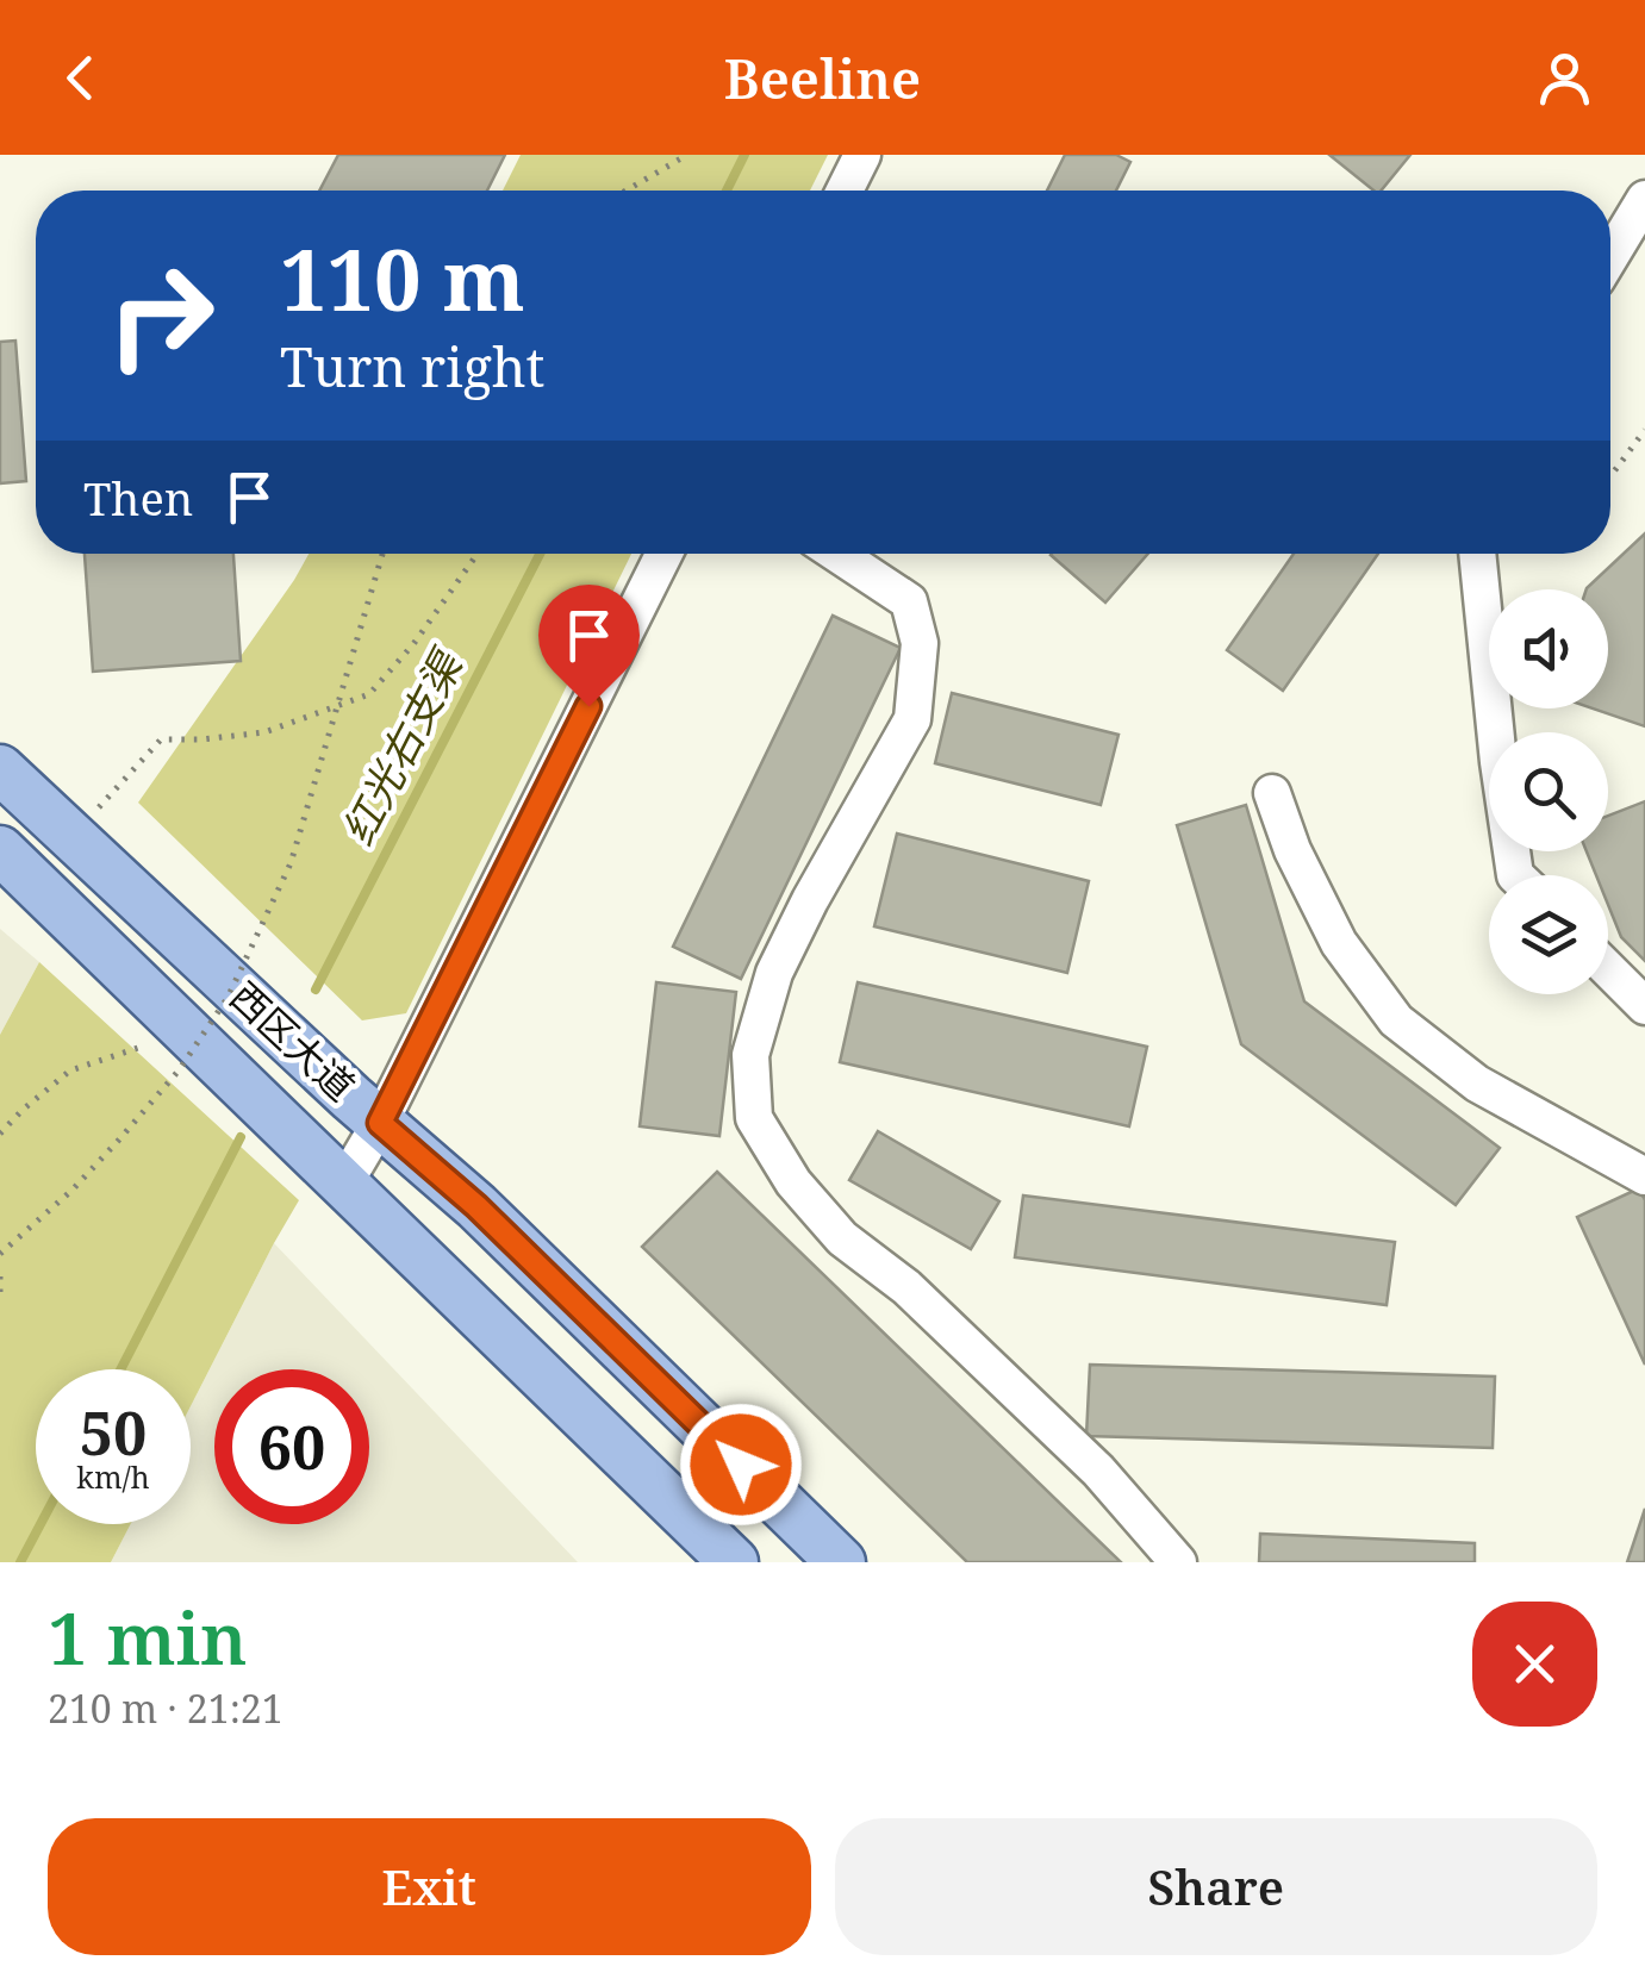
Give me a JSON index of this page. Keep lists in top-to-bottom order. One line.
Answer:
{"streets":{"main road":["西区大道"]},"water":["红光右支渠"],"page":{"header":"Beeline","turn":["110 m","Turn right"],"then":"Then","speed":"50 km/h","limit":"60","heading":["1 min","210 m · 21:21"],"buttons":["Exit","Share"]}}
